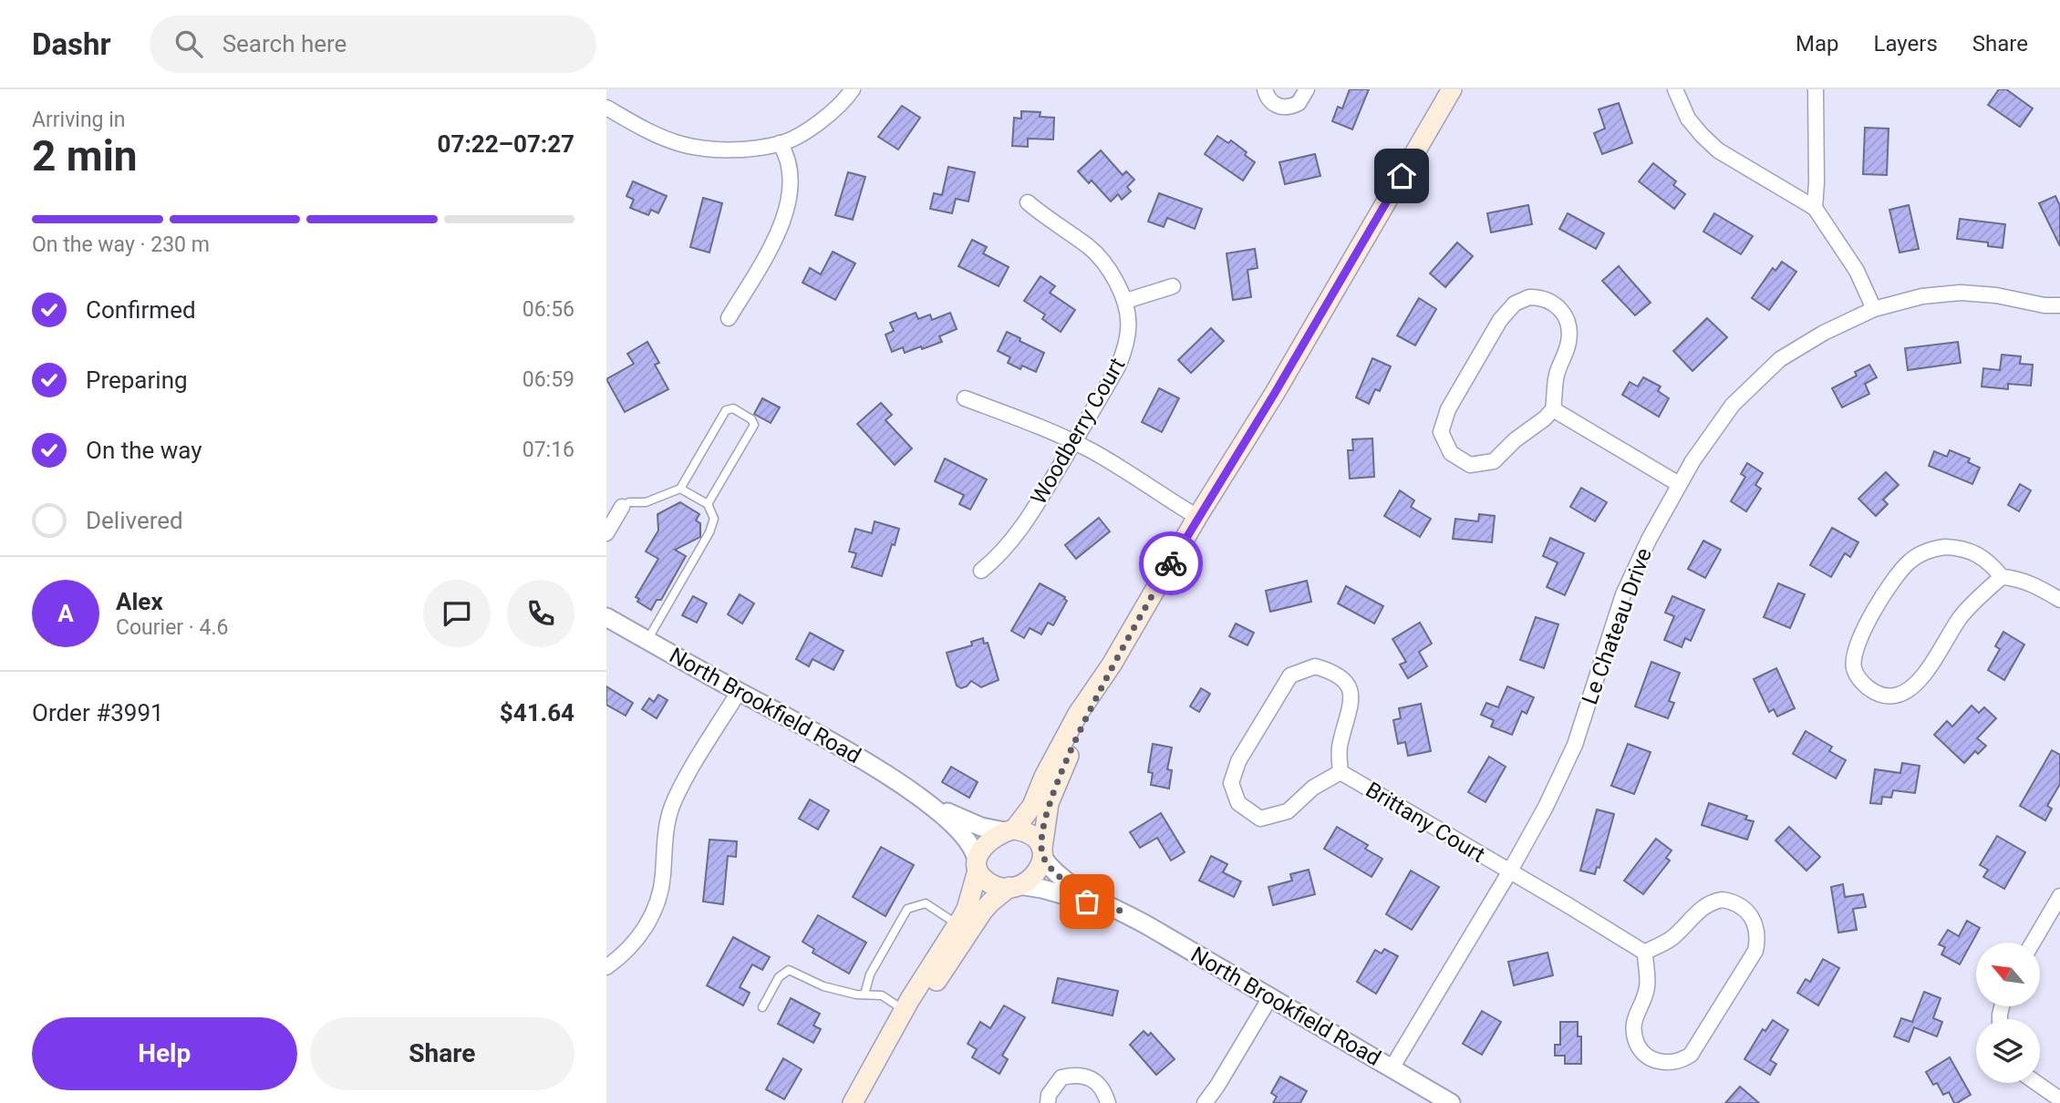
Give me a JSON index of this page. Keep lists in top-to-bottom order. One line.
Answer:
{"streets":{"street":["Woodberry Court","Le Chateau Drive","North Brookfield Road","Brittany Court"]},"crossings":[["Le Chateau Drive","North Brookfield Road"],["Le Chateau Drive","Brittany Court"]],"north":"top left","page":{"header":"Dashr","search":"Search here","nav":["Map","Layers","Share"],"heading":["2 min","Arriving in","07:22–07:27"],"panel":["Alex","Courier · 4.6","Order #3991","$41.64"],"bar":"On the way · 230 m","list":[["Confirmed","06:56"],["Preparing","06:59"],["On the way","07:16"],"Delivered"],"round":"A","buttons":["Help","Share"]}}
